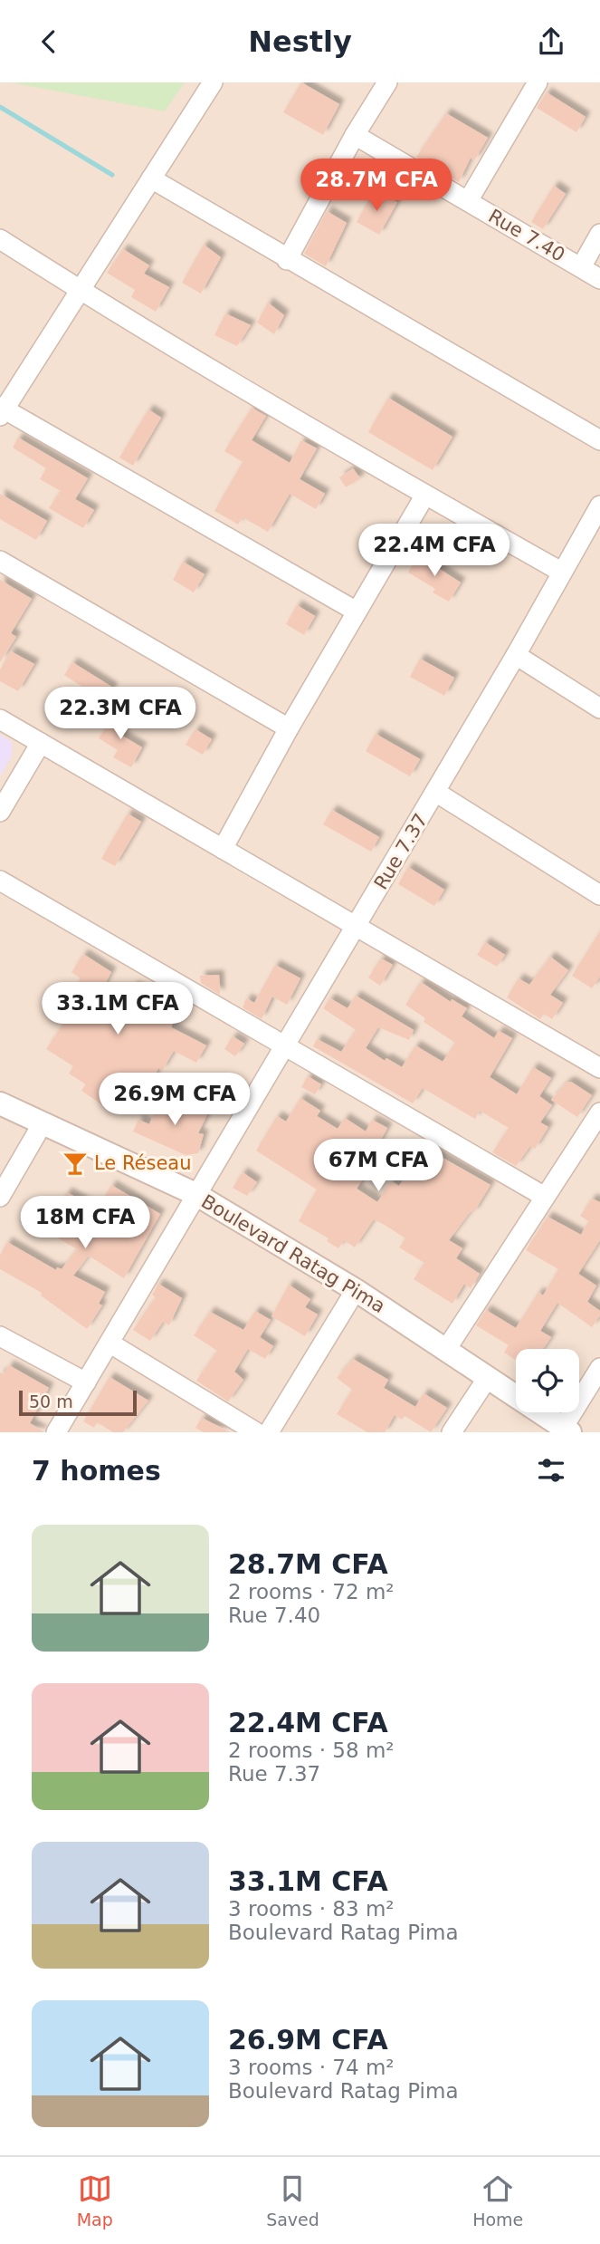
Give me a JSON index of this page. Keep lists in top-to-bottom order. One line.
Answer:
{"streets":{"street":["Rue 7.40","Rue 7.37","Boulevard Ratag Pima"]},"crossings":[["Rue 7.37","Boulevard Ratag Pima"]],"places":{"bar":["Le Réseau"]},"scale_bar":"50 m","page":{"header":"Nestly","price":["28.7M CFA","22.4M CFA","22.3M CFA","33.1M CFA","26.9M CFA","67M CFA","18M CFA"],"scale":"50 m","heading":"7 homes","list":[{"name":"28.7M CFA","note":"2 rooms · 72 m² · Rue 7.40"},{"name":"22.4M CFA","note":"2 rooms · 58 m² · Rue 7.37"},{"name":"33.1M CFA","note":"3 rooms · 83 m² · Boulevard Ratag Pima"},{"name":"26.9M CFA","note":"3 rooms · 74 m² · Boulevard Ratag Pima"}],"tabs":["Map","Saved","Home"]}}
